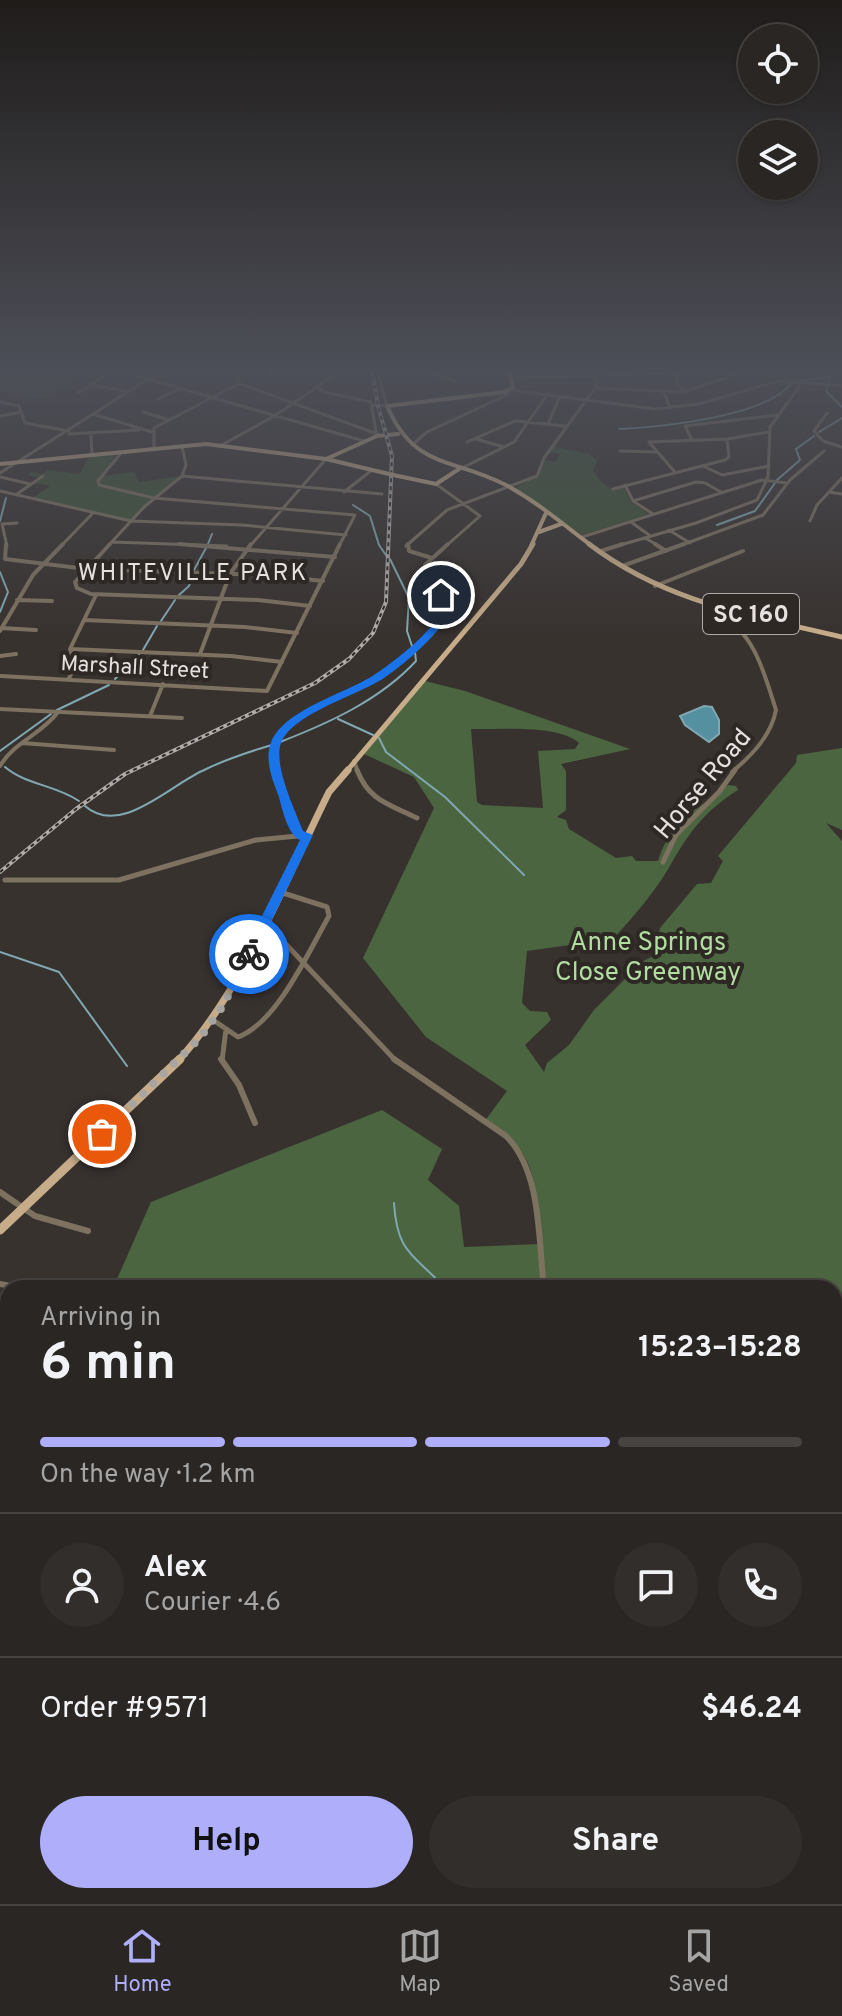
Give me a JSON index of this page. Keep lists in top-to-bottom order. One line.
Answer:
{"streets":{"main road":["SC 160"],"street":["Marshall Street","Horse Road"]},"crossings":[["SC 160","Horse Road"]],"districts":["WHITEVILLE PARK"],"parks":["Anne Springs Close Greenway"],"page":{"heading":["6 min","Arriving in","15:23–15:28"],"panel":["Alex","Courier · 4.6","Order #9571","$46.24"],"bar":"On the way · 1.2 km","buttons":["Help","Share"],"tabs":["Home","Map","Saved"]}}
